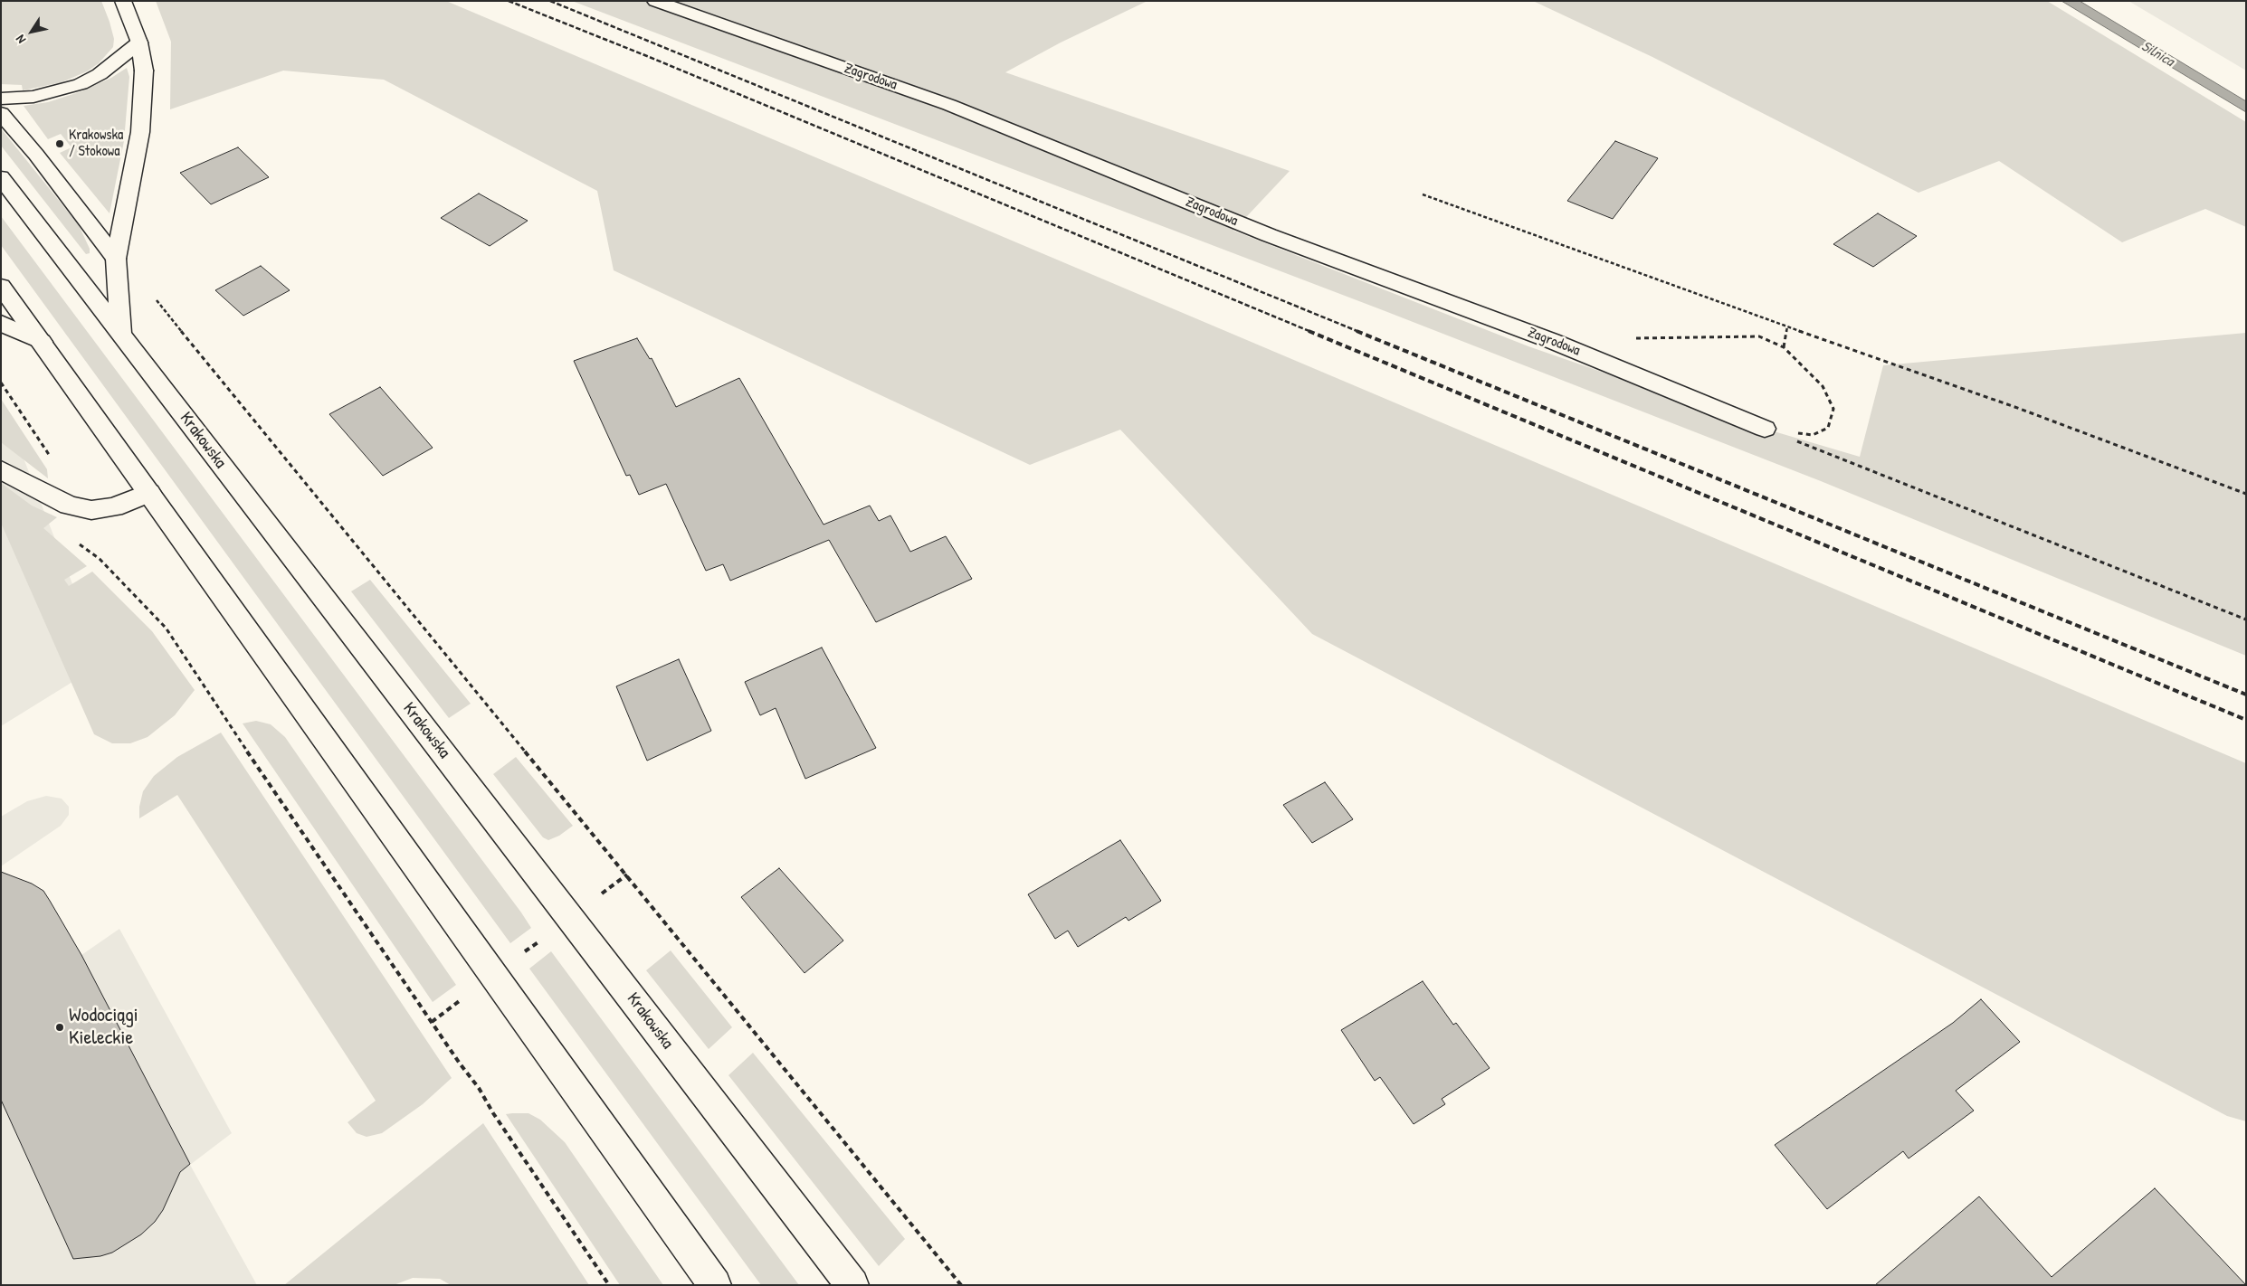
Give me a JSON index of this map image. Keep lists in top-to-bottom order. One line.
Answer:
{"streets":{"main road":["Zagrodowa","Krakowska"]},"water":["Silnica"],"places":["Krakowska / Stokowa","Wodociągi Kieleckie"],"north":"bottom left"}
